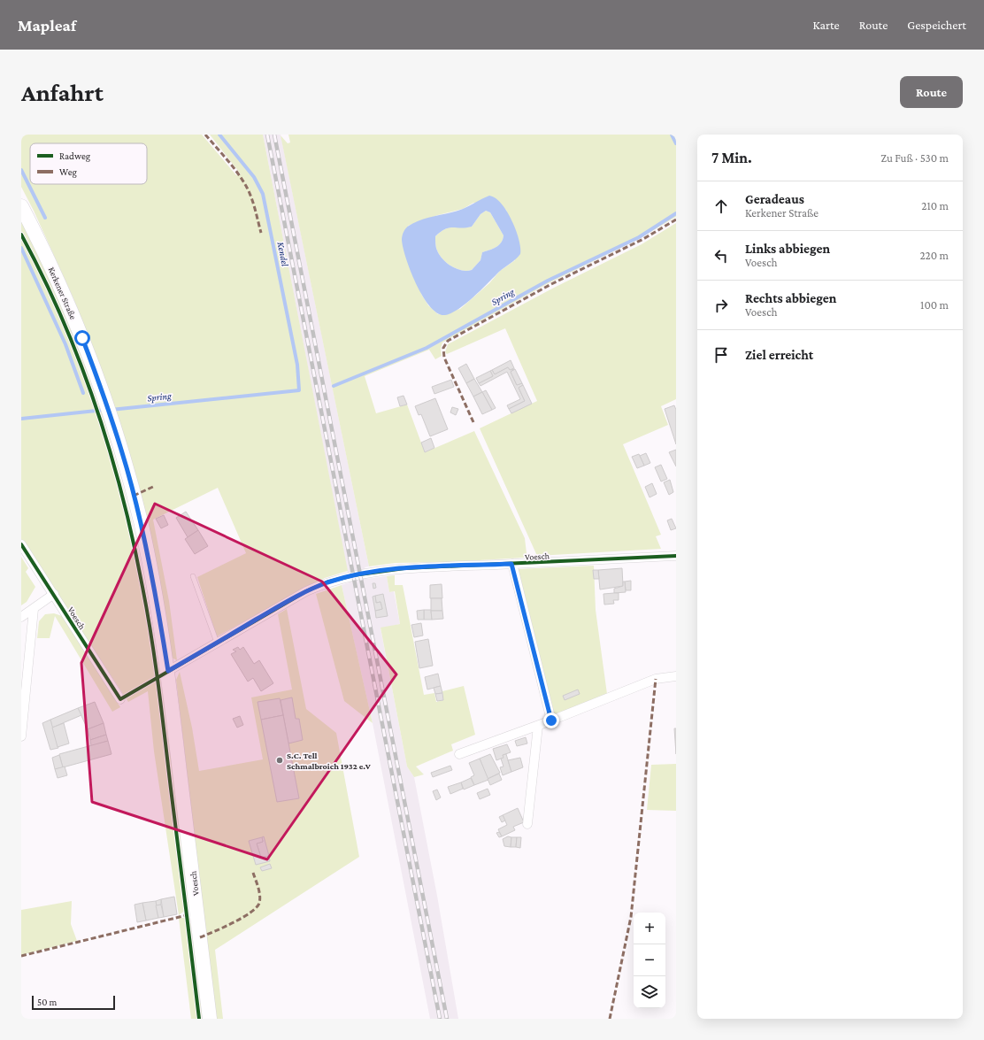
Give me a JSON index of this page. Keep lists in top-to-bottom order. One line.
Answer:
{"streets":{"main road":["Kerkener Straße","Voesch"]},"crossings":[["Kerkener Straße","Voesch"]],"water":["Kendel","Spring"],"places":["S.C. Tell Schmalbroich 1932 e.V"],"legend":["Radweg","Weg"],"scale_bar":"50 m","page":{"header":"Mapleaf","nav":["Karte","Route","Gespeichert"],"buttons":"Route","title":"Anfahrt","heading":["7 Min.","Zu Fuß · 530 m"],"list":[["Geradeaus","Kerkener Straße","210 m"],["Links abbiegen","Voesch","220 m"],["Rechts abbiegen","Voesch","100 m"],"Ziel erreicht"],"map_buttons":["+","−"],"scale":"50 m"}}
